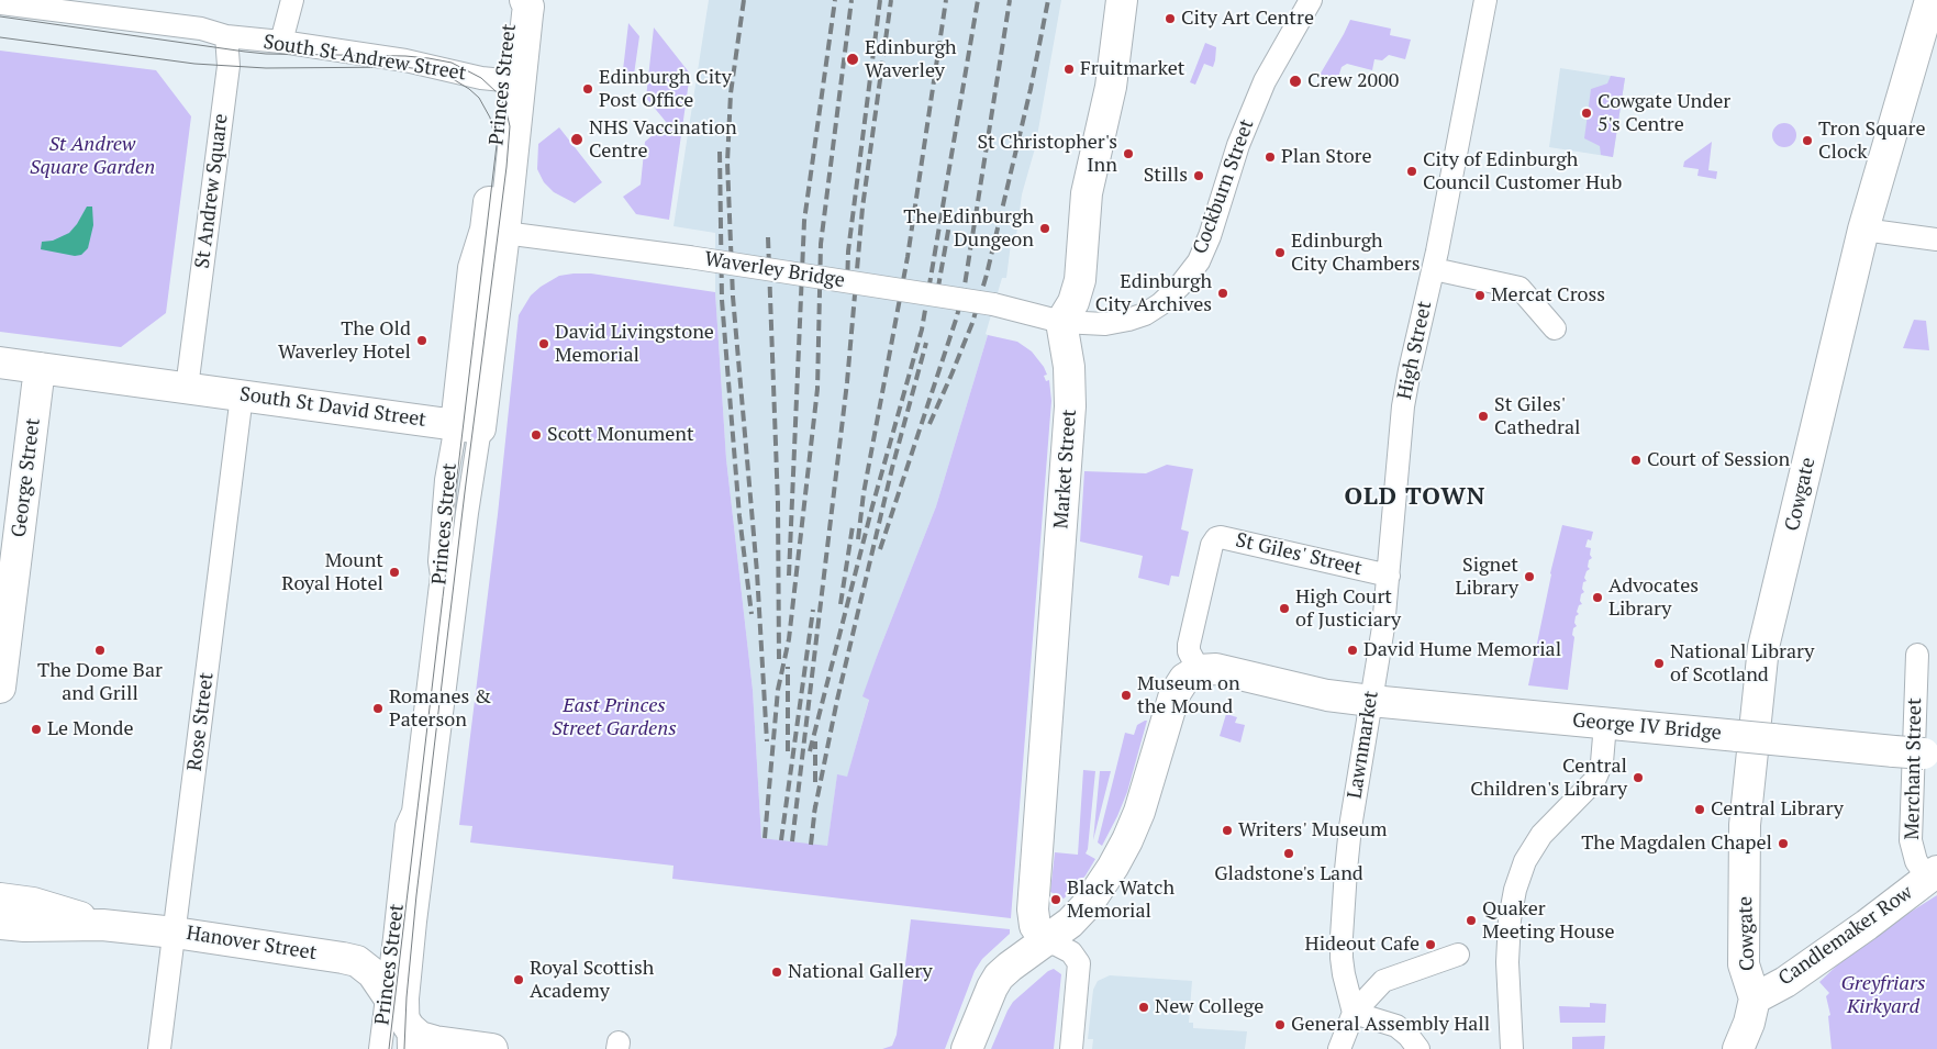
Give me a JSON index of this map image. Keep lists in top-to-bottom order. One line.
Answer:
{"streets":{"street":["South St Andrew Street","Princes Street","Cockburn Street","St Andrew Square","Waverley Bridge","High Street","South St David Street","Market Street","George Street","Cowgate","St Giles' Street","Rose Street","George IV Bridge","Lawnmarket","Merchant Street","Candlemaker Row","Hanover Street"]},"crossings":[["South St Andrew Street","Princes Street"],["South St Andrew Street","St Andrew Square"],["Princes Street","Waverley Bridge"],["Princes Street","South St David Street"],["Princes Street","Hanover Street"],["Cockburn Street","Waverley Bridge"],["Cockburn Street","Market Street"],["St Andrew Square","South St David Street"],["Waverley Bridge","Market Street"],["High Street","St Giles' Street"],["High Street","Lawnmarket"],["South St David Street","Rose Street"],["Cowgate","Candlemaker Row"],["St Giles' Street","George IV Bridge"],["St Giles' Street","Lawnmarket"],["Rose Street","Hanover Street"],["George IV Bridge","Lawnmarket"],["Merchant Street","Candlemaker Row"]],"districts":["OLD TOWN"],"parks":["St Andrew Square Garden","East Princes Street Gardens","Greyfriars Kirkyard"],"places":["City Art Centre","Edinburgh Waverley","Fruitmarket","Crew 2000","Edinburgh City Post Office","Cowgate Under 5's Centre","NHS Vaccination Centre","Tron Square Clock","St Christopher's Inn","Plan Store","City of Edinburgh Council Customer Hub","Stills","The Edinburgh Dungeon","Edinburgh City Chambers","Edinburgh City Archives","Mercat Cross","The Old Waverley Hotel","David Livingstone Memorial","St Giles' Cathedral","Scott Monument","Court of Session","Mount Royal Hotel","Signet Library","Advocates Library","High Court of Justiciary","The Dome Bar and Grill","David Hume Memorial","National Library of Scotland","Museum on the Mound","Romanes & Paterson","Le Monde","Central Children's Library","Central Library","Writers' Museum","The Magdalen Chapel","Gladstone's Land","Black Watch Memorial","Quaker Meeting House","Hideout Cafe","National Gallery","Royal Scottish Academy","New College","General Assembly Hall"]}
